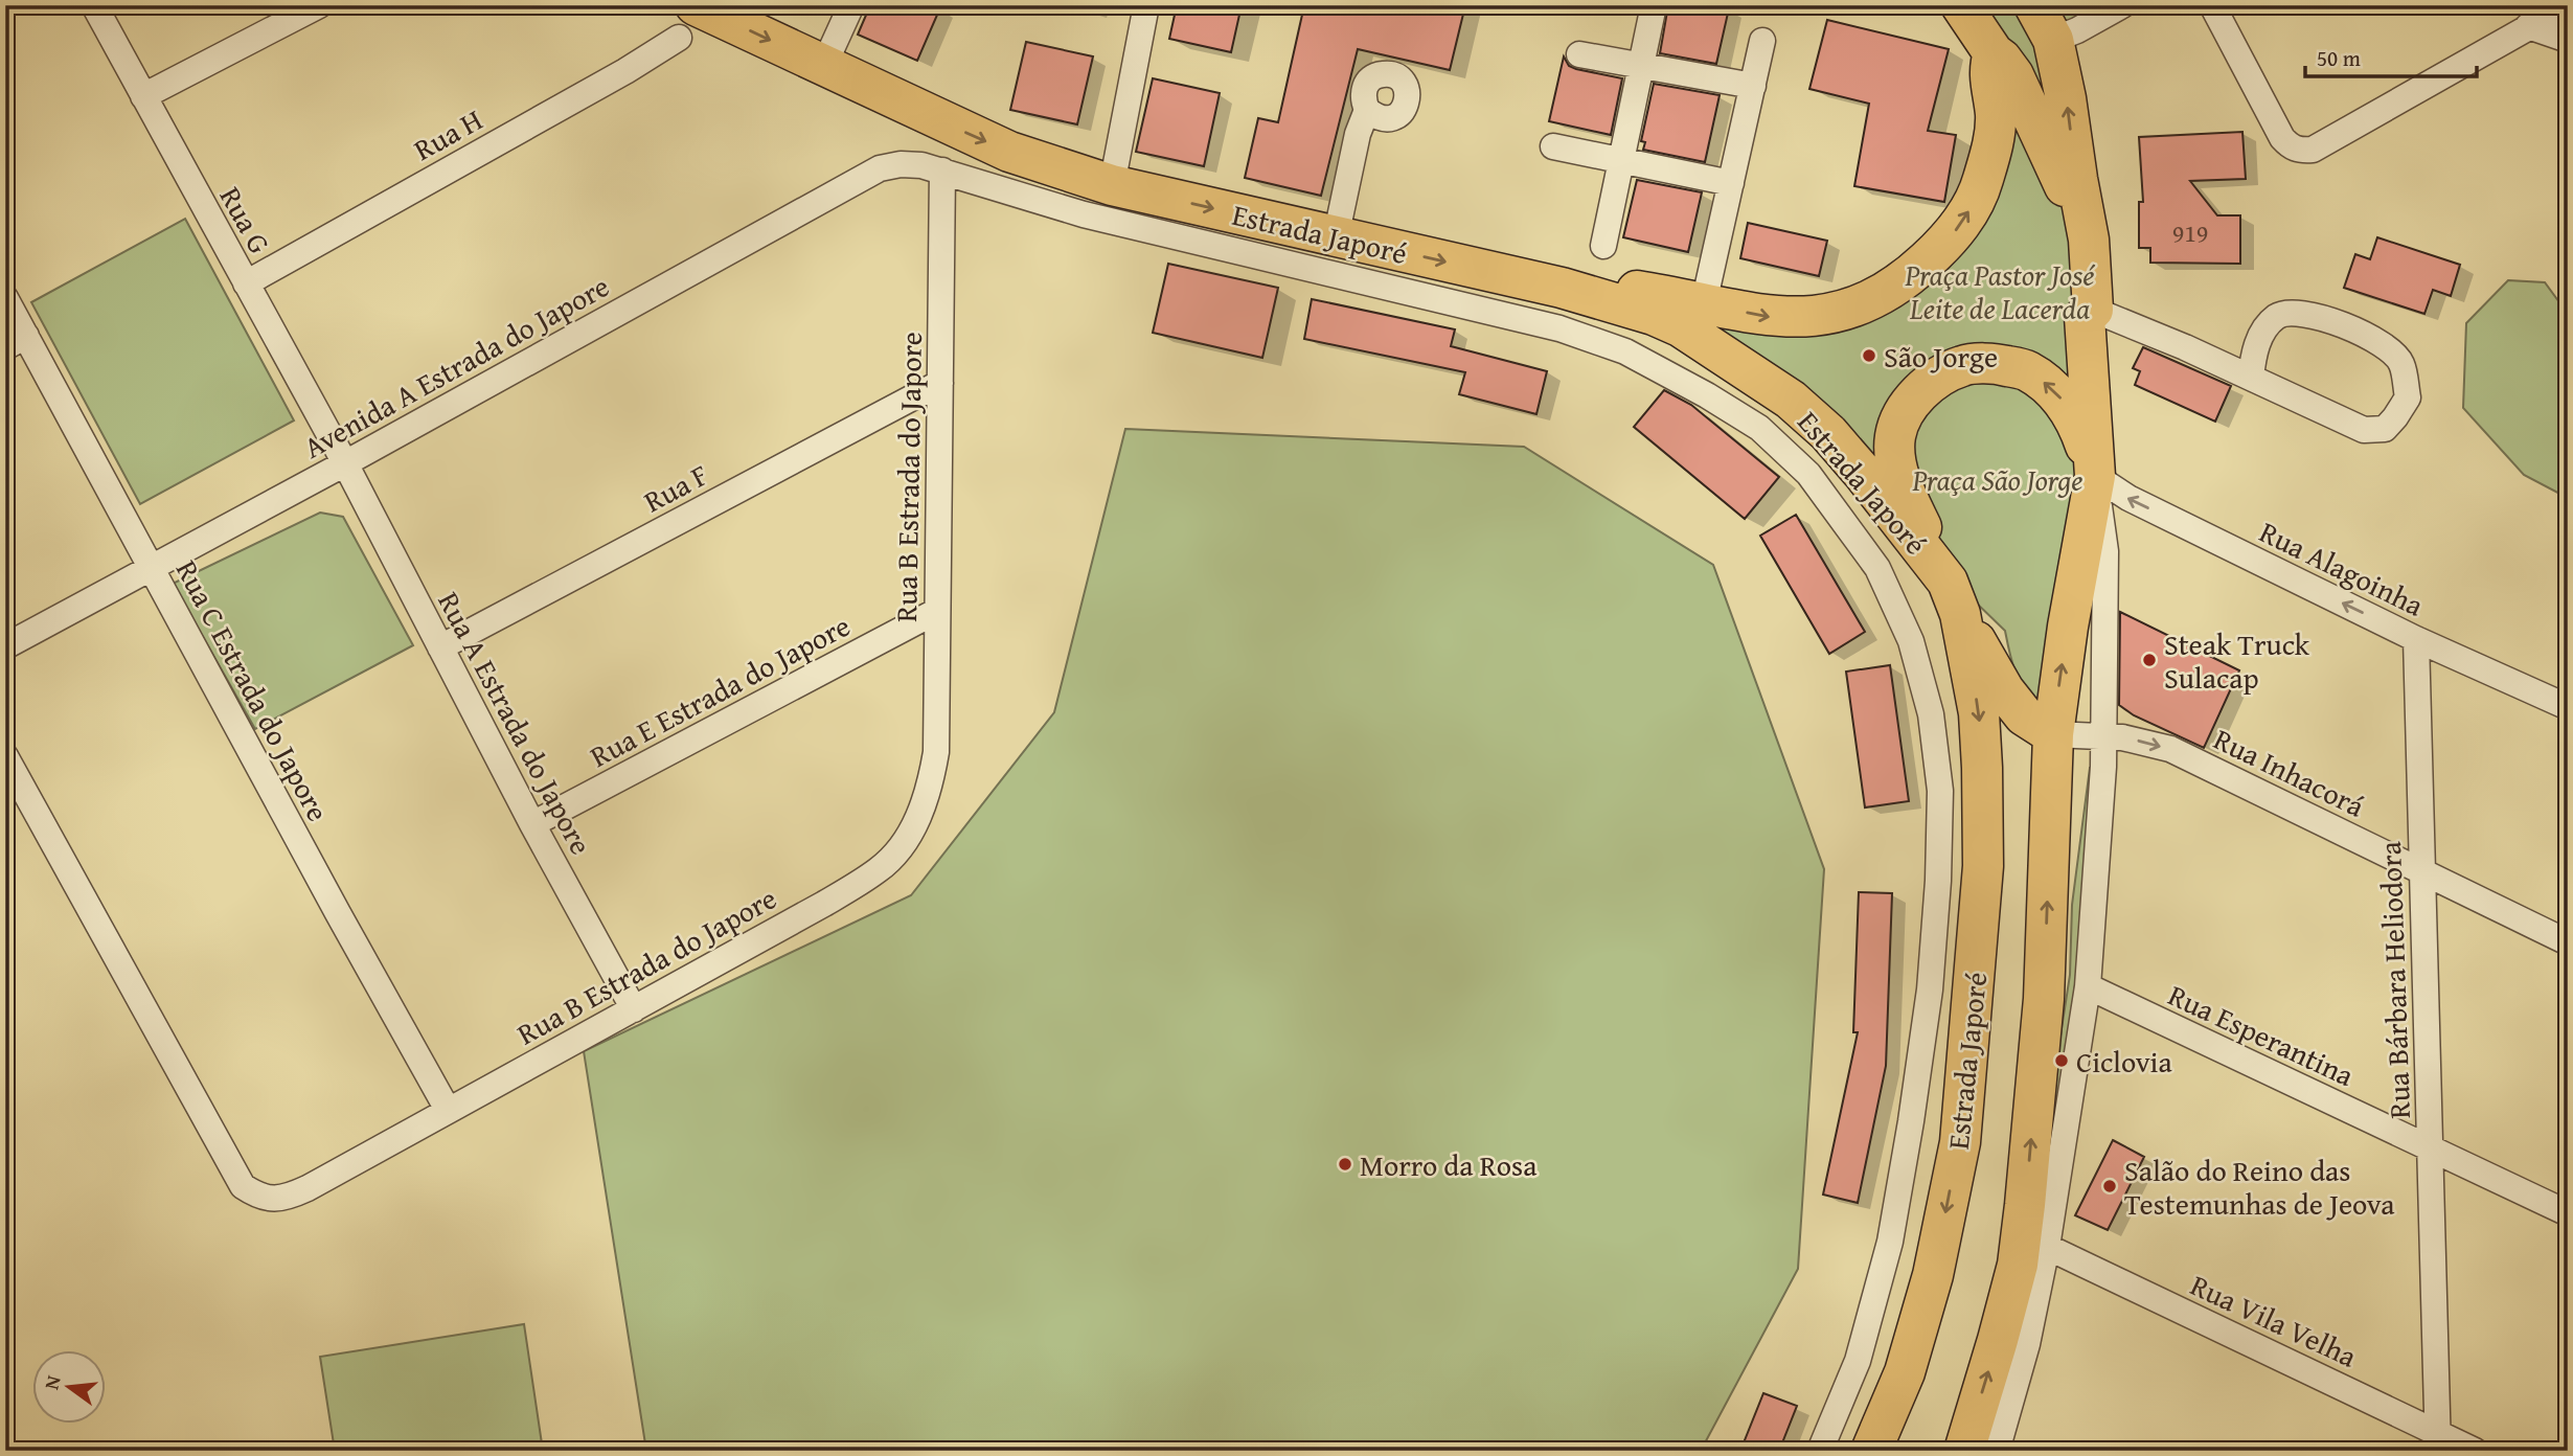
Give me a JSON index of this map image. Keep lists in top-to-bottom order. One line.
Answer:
{"streets":{"main road":["Estrada Japoré"],"street":["Rua H","Rua G","Avenida A Estrada do Japore","Rua B Estrada do Japore","Rua F","Rua Alagoinha","Rua C Estrada do Japore","Rua E Estrada do Japore","Rua A Estrada do Japore","Rua Inhacorá","Rua Bárbara Heliodora","Rua Esperantina","Rua Vila Velha"]},"crossings":[["Rua H","Rua G"],["Rua H","Estrada Japoré"],["Rua G","Avenida A Estrada do Japore"],["Rua G","Rua A Estrada do Japore"],["Avenida A Estrada do Japore","Rua B Estrada do Japore"],["Avenida A Estrada do Japore","Rua C Estrada do Japore"],["Avenida A Estrada do Japore","Rua A Estrada do Japore"],["Rua B Estrada do Japore","Rua F"],["Rua B Estrada do Japore","Rua C Estrada do Japore"],["Rua B Estrada do Japore","Rua E Estrada do Japore"],["Rua B Estrada do Japore","Rua A Estrada do Japore"],["Rua F","Rua A Estrada do Japore"],["Rua Alagoinha","Rua Bárbara Heliodora"],["Rua E Estrada do Japore","Rua A Estrada do Japore"],["Rua Inhacorá","Rua Bárbara Heliodora"],["Rua Bárbara Heliodora","Rua Esperantina"],["Rua Bárbara Heliodora","Rua Vila Velha"]],"one_way":["Rua Alagoinha","Rua Inhacorá"],"parks":["Praça Pastor José Leite de Lacerda","Praça São Jorge"],"places":["São Jorge","Steak Truck Sulacap","Ciclovia","Morro da Rosa","Salão do Reino das Testemunhas de Jeova"],"house_numbers":["919"],"scale_bar":"50 m","north":"left"}
